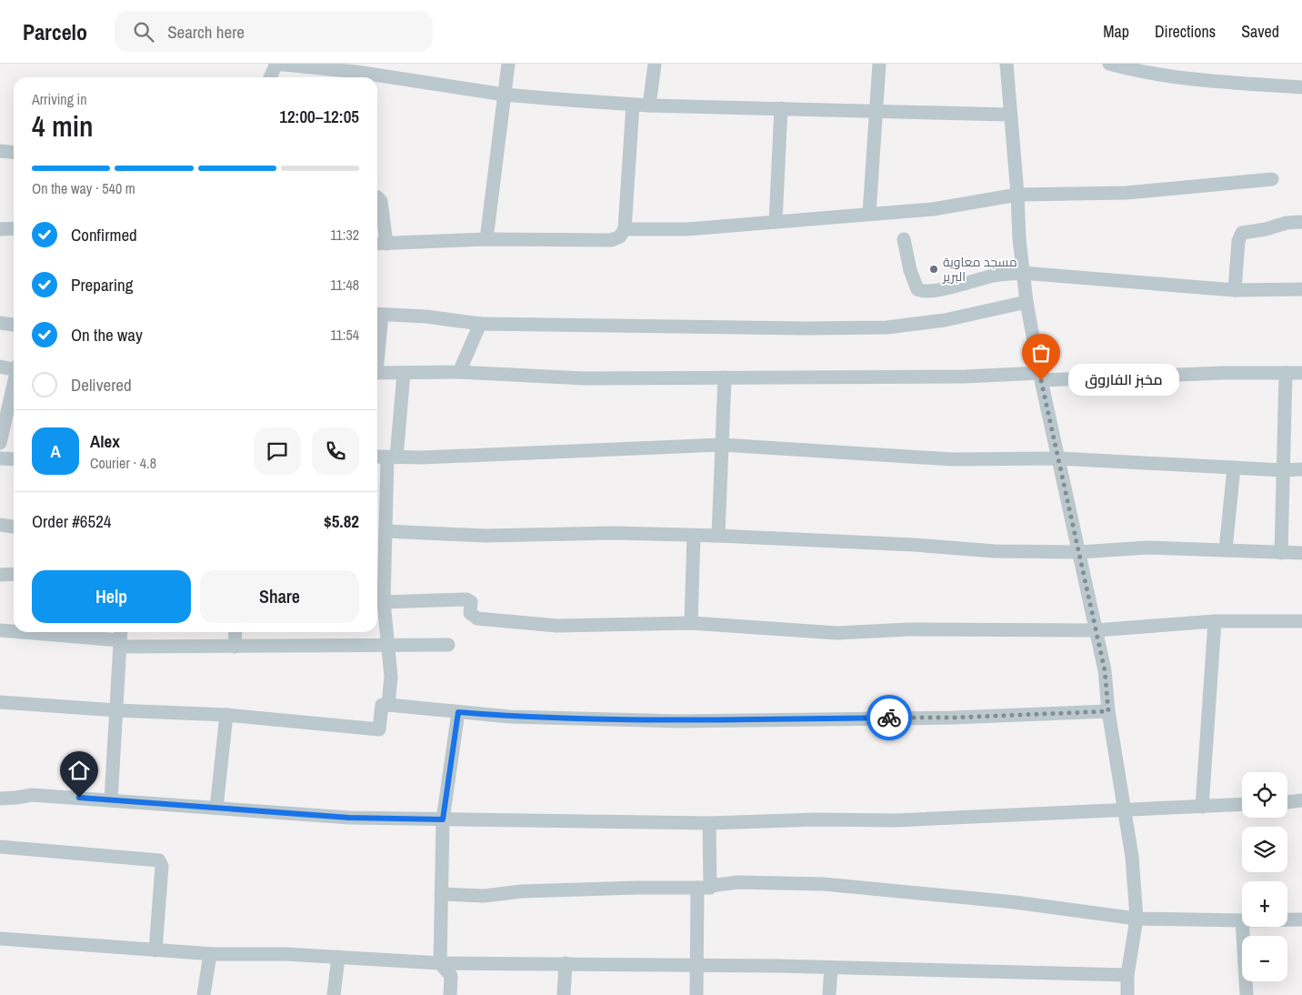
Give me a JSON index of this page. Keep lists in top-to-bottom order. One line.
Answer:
{"places":["مسجد معاوية البرير","مخبز الفاروق"],"page":{"header":"Parcelo","search":"Search here","nav":["Map","Directions","Saved"],"heading":["4 min","Arriving in","12:00–12:05"],"panel":["Alex","Courier · 4.8","Order #6524","$5.82"],"bar":"On the way · 540 m","list":[["Confirmed","11:32"],["Preparing","11:48"],["On the way","11:54"],"Delivered"],"bubble":"مخبز الفاروق","round":"A","buttons":["Help","Share"],"map_buttons":["+","−"]}}
